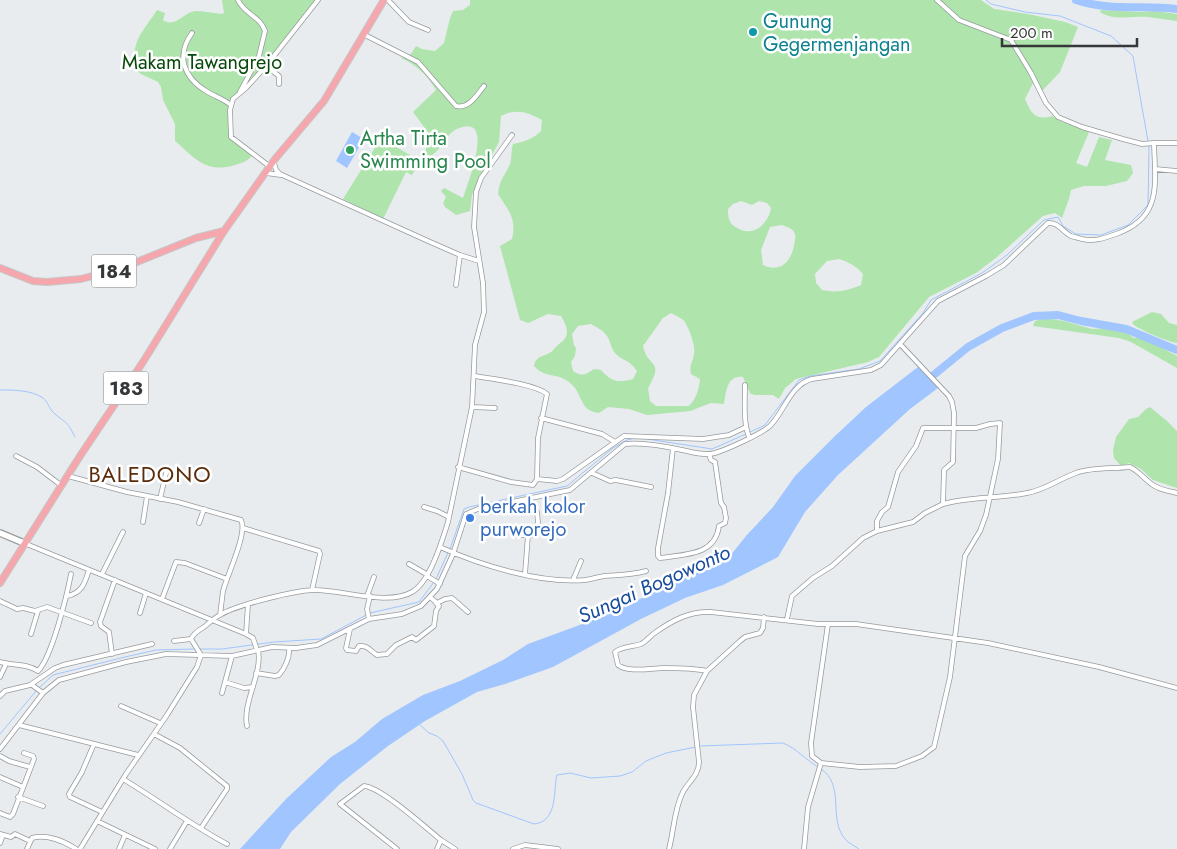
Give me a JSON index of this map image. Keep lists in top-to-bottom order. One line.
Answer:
{"streets":{"main road":["184","183"]},"crossings":[["184","183"]],"districts":["BALEDONO"],"water":["Sungai Bogowonto"],"parks":["Makam Tawangrejo"],"places":["Gunung Gegermenjangan","Artha Tirta Swimming Pool","berkah kolor purworejo"],"scale_bar":"200 m"}
